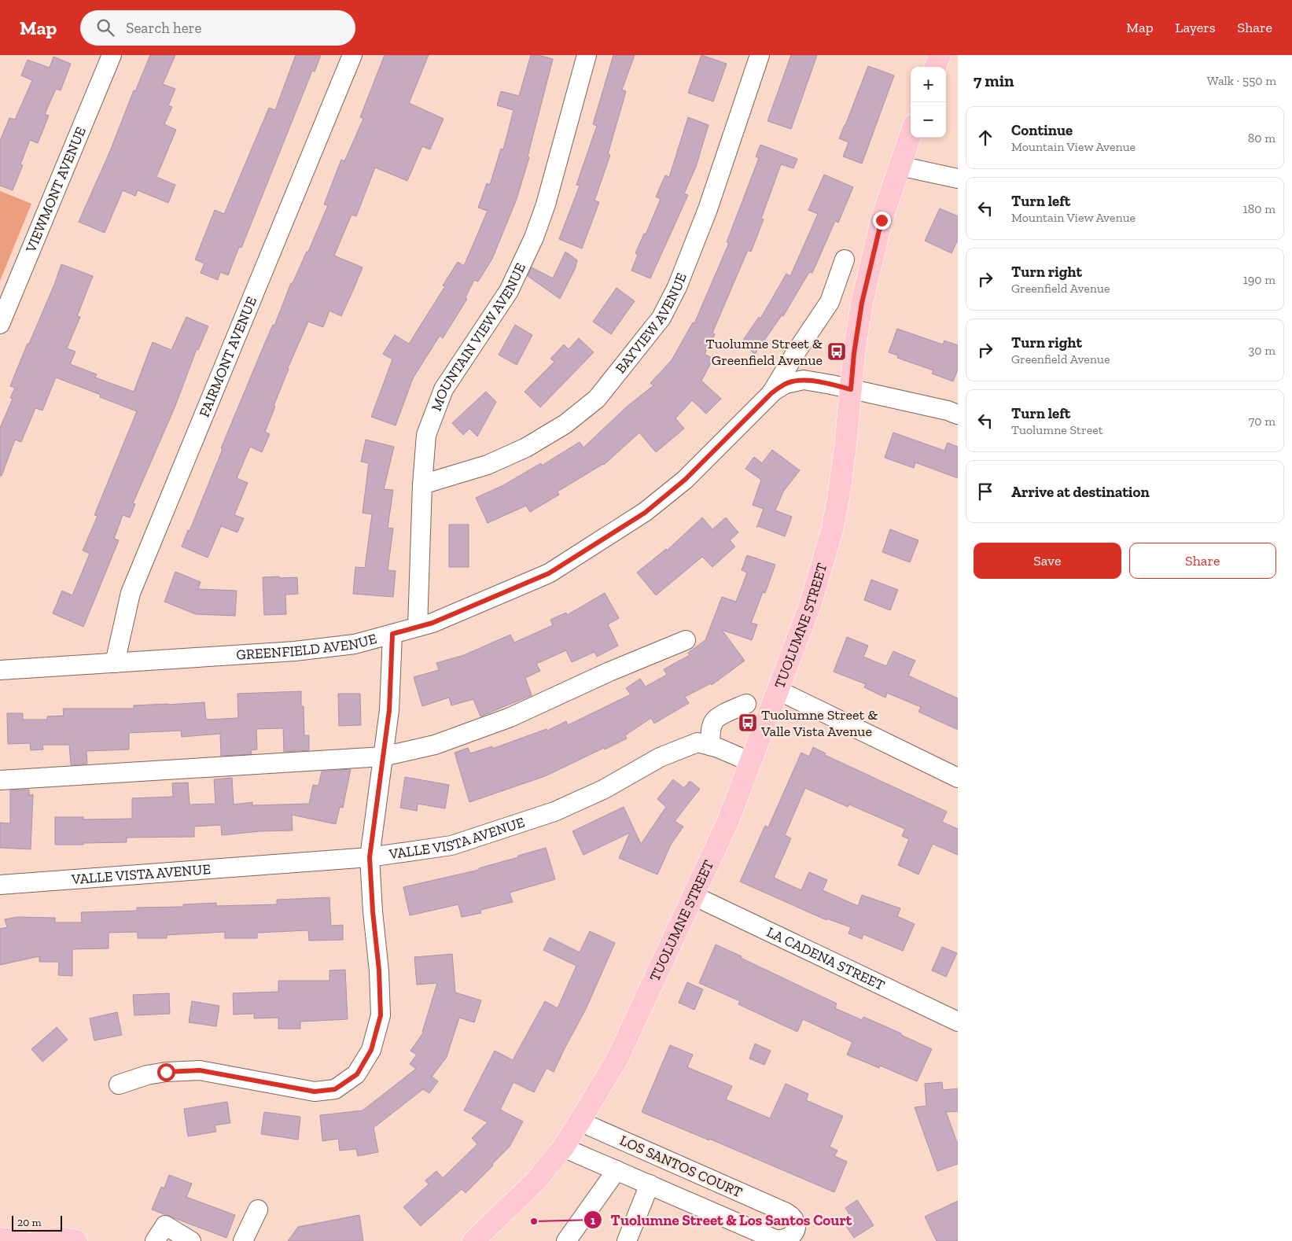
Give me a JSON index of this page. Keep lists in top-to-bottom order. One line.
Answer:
{"streets":{"main road":["TUOLUMNE STREET"],"street":["VIEWMONT AVENUE","BAYVIEW AVENUE","MOUNTAIN VIEW AVENUE","FAIRMONT AVENUE","GREENFIELD AVENUE","VALLE VISTA AVENUE","LA CADENA STREET","LOS SANTOS COURT"]},"crossings":[["BAYVIEW AVENUE","MOUNTAIN VIEW AVENUE"],["MOUNTAIN VIEW AVENUE","GREENFIELD AVENUE"],["FAIRMONT AVENUE","GREENFIELD AVENUE"],["TUOLUMNE STREET","GREENFIELD AVENUE"],["TUOLUMNE STREET","LA CADENA STREET"],["TUOLUMNE STREET","LOS SANTOS COURT"]],"places":{"bus stop":["Tuolumne Street & Greenfield Avenue","Tuolumne Street & Valle Vista Avenue"],"other":["Tuolumne Street & Los Santos Court"]},"scale_bar":"20 m","page":{"header":"Map","search":"Search here","nav":["Map","Layers","Share"],"heading":["7 min","Walk · 550 m"],"map_buttons":["+","−"],"list":[["Continue","Mountain View Avenue","80 m"],["Turn left","Mountain View Avenue","180 m"],["Turn right","Greenfield Avenue","190 m"],["Turn right","Greenfield Avenue","30 m"],["Turn left","Tuolumne Street","70 m"],"Arrive at destination"],"buttons":["Save","Share"],"scale":"20 m"}}
